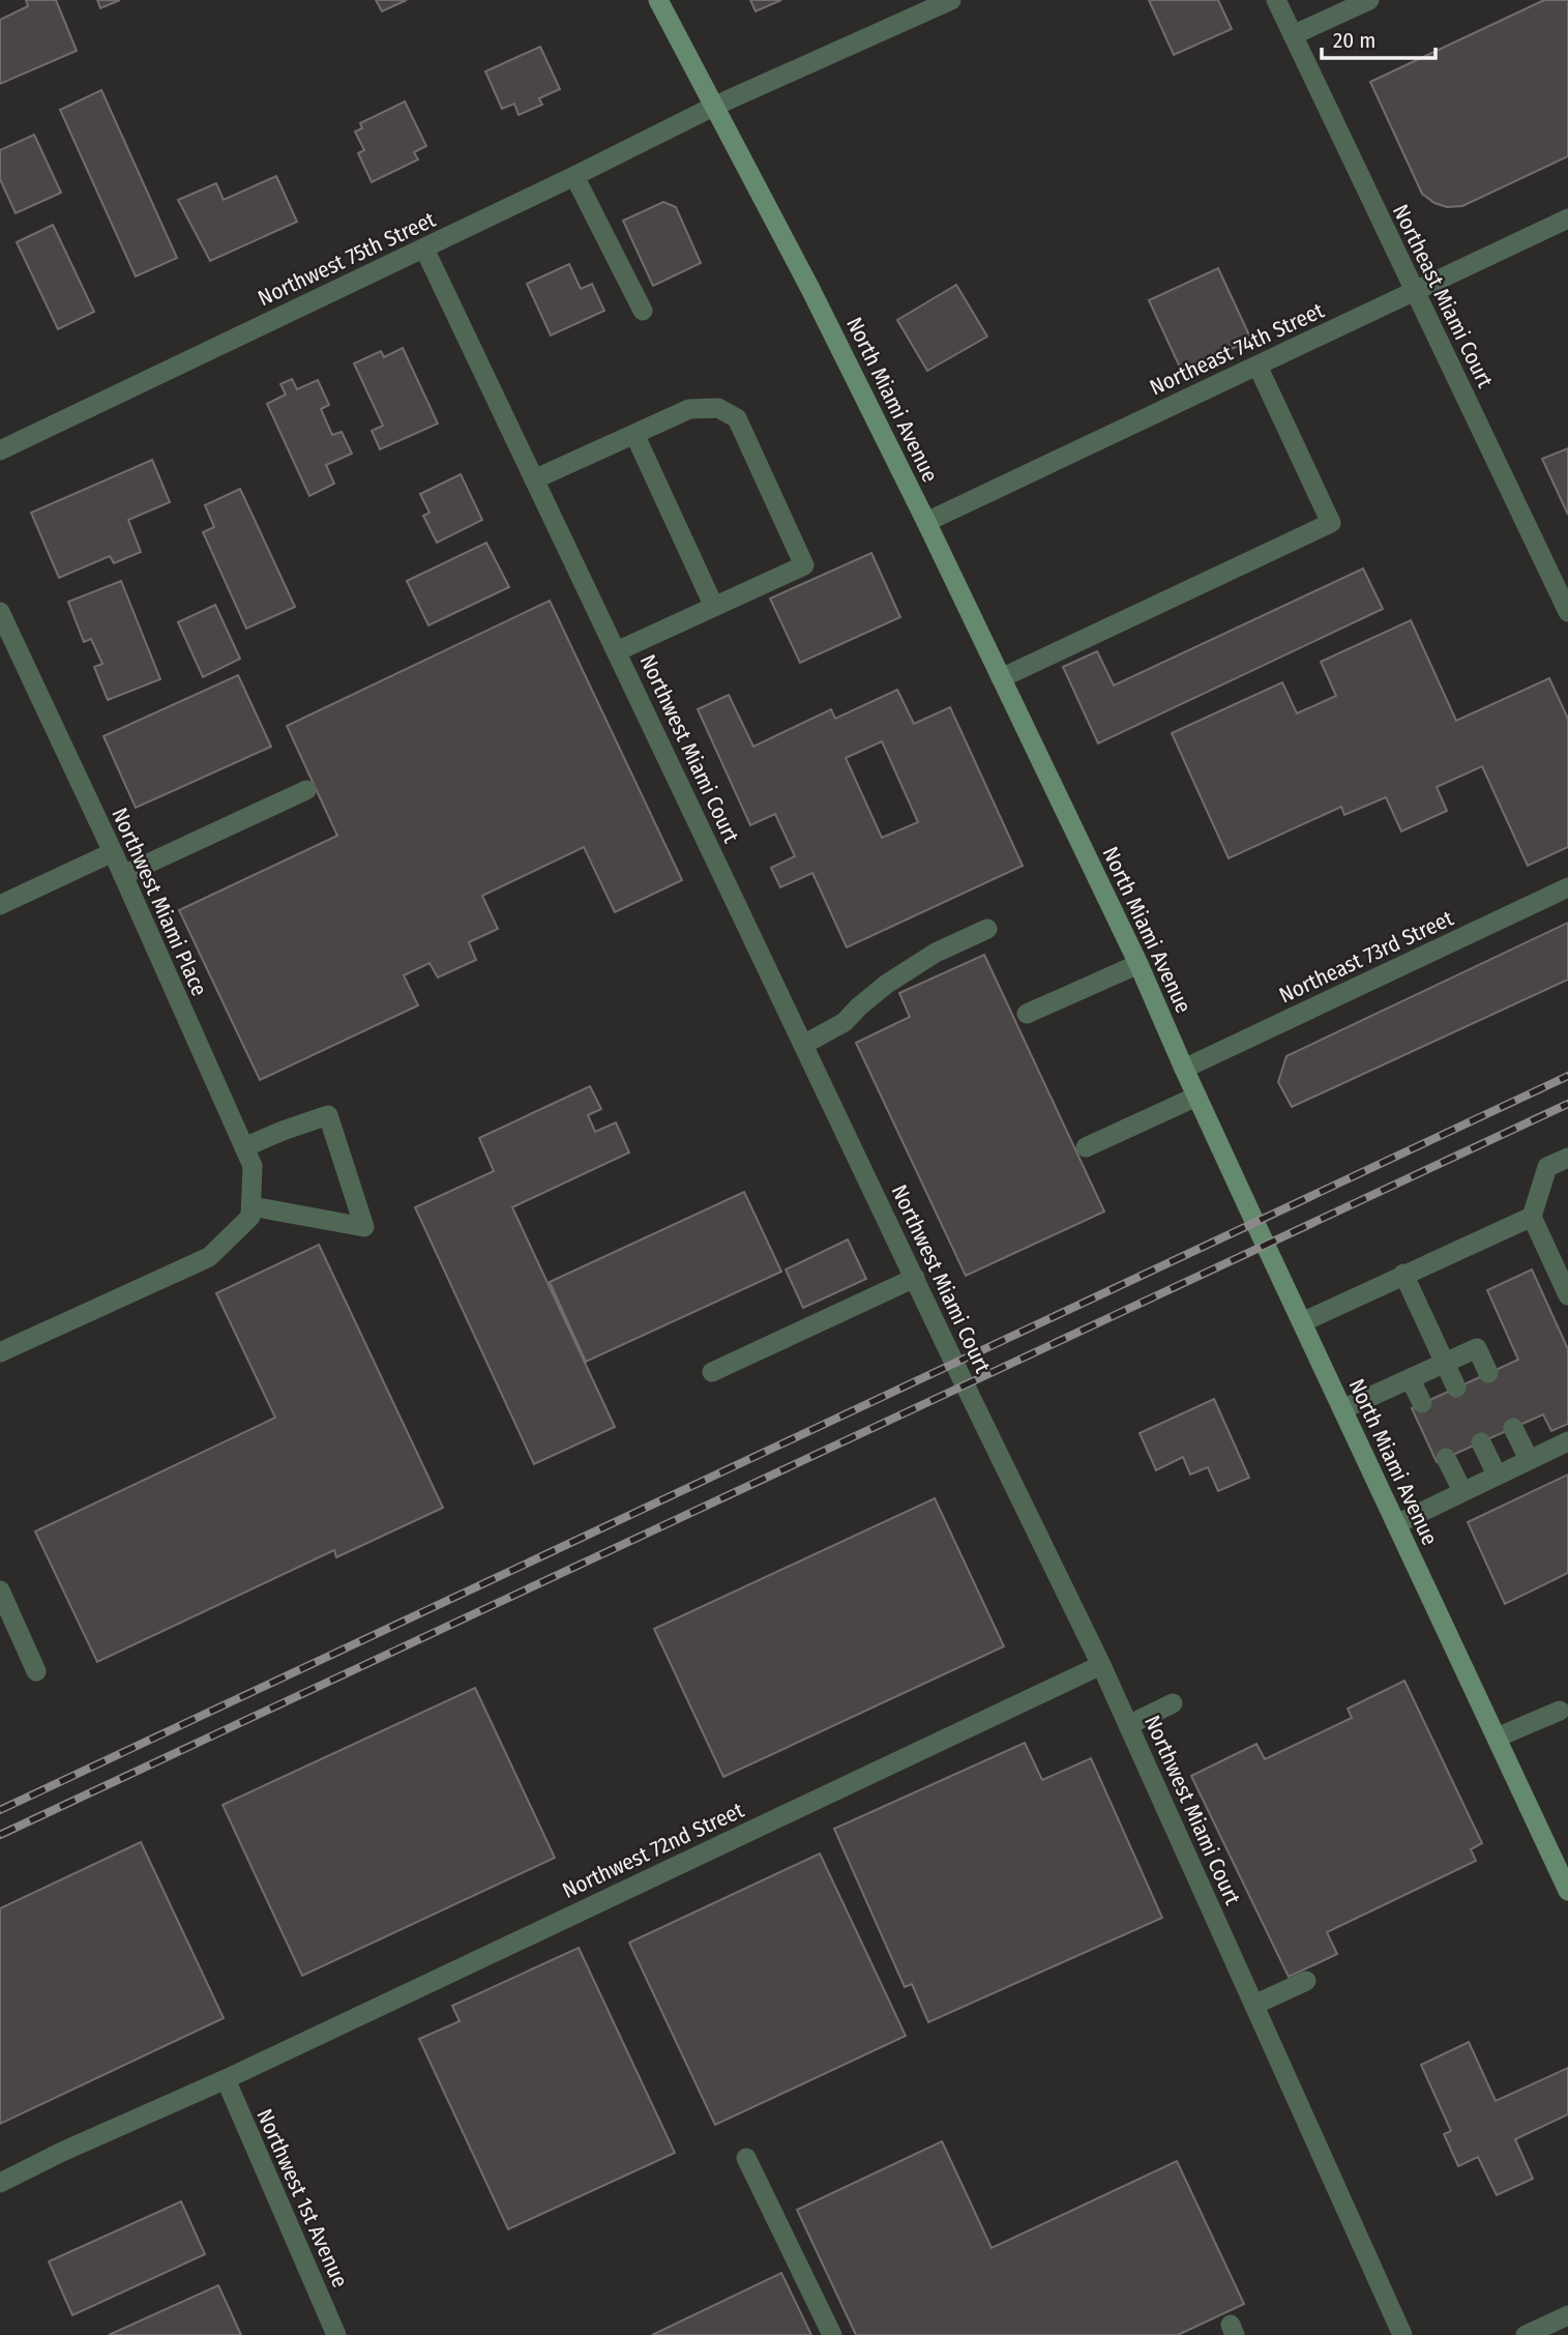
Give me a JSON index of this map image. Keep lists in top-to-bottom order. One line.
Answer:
{"streets":{"main road":["North Miami Avenue"],"street":["Northwest 75th Street","Northeast Miami Court","Northeast 74th Street","Northwest Miami Court","Northwest Miami Place","Northeast 73rd Street","Northwest 72nd Street","Northwest 1st Avenue"]},"crossings":[["Northwest 75th Street","North Miami Avenue"],["Northwest 75th Street","Northwest Miami Court"],["Northeast Miami Court","Northeast 74th Street"],["Northeast 74th Street","North Miami Avenue"],["North Miami Avenue","Northeast 73rd Street"],["Northwest Miami Court","Northwest 72nd Street"],["Northwest 72nd Street","Northwest 1st Avenue"]],"scale_bar":"20 m"}
